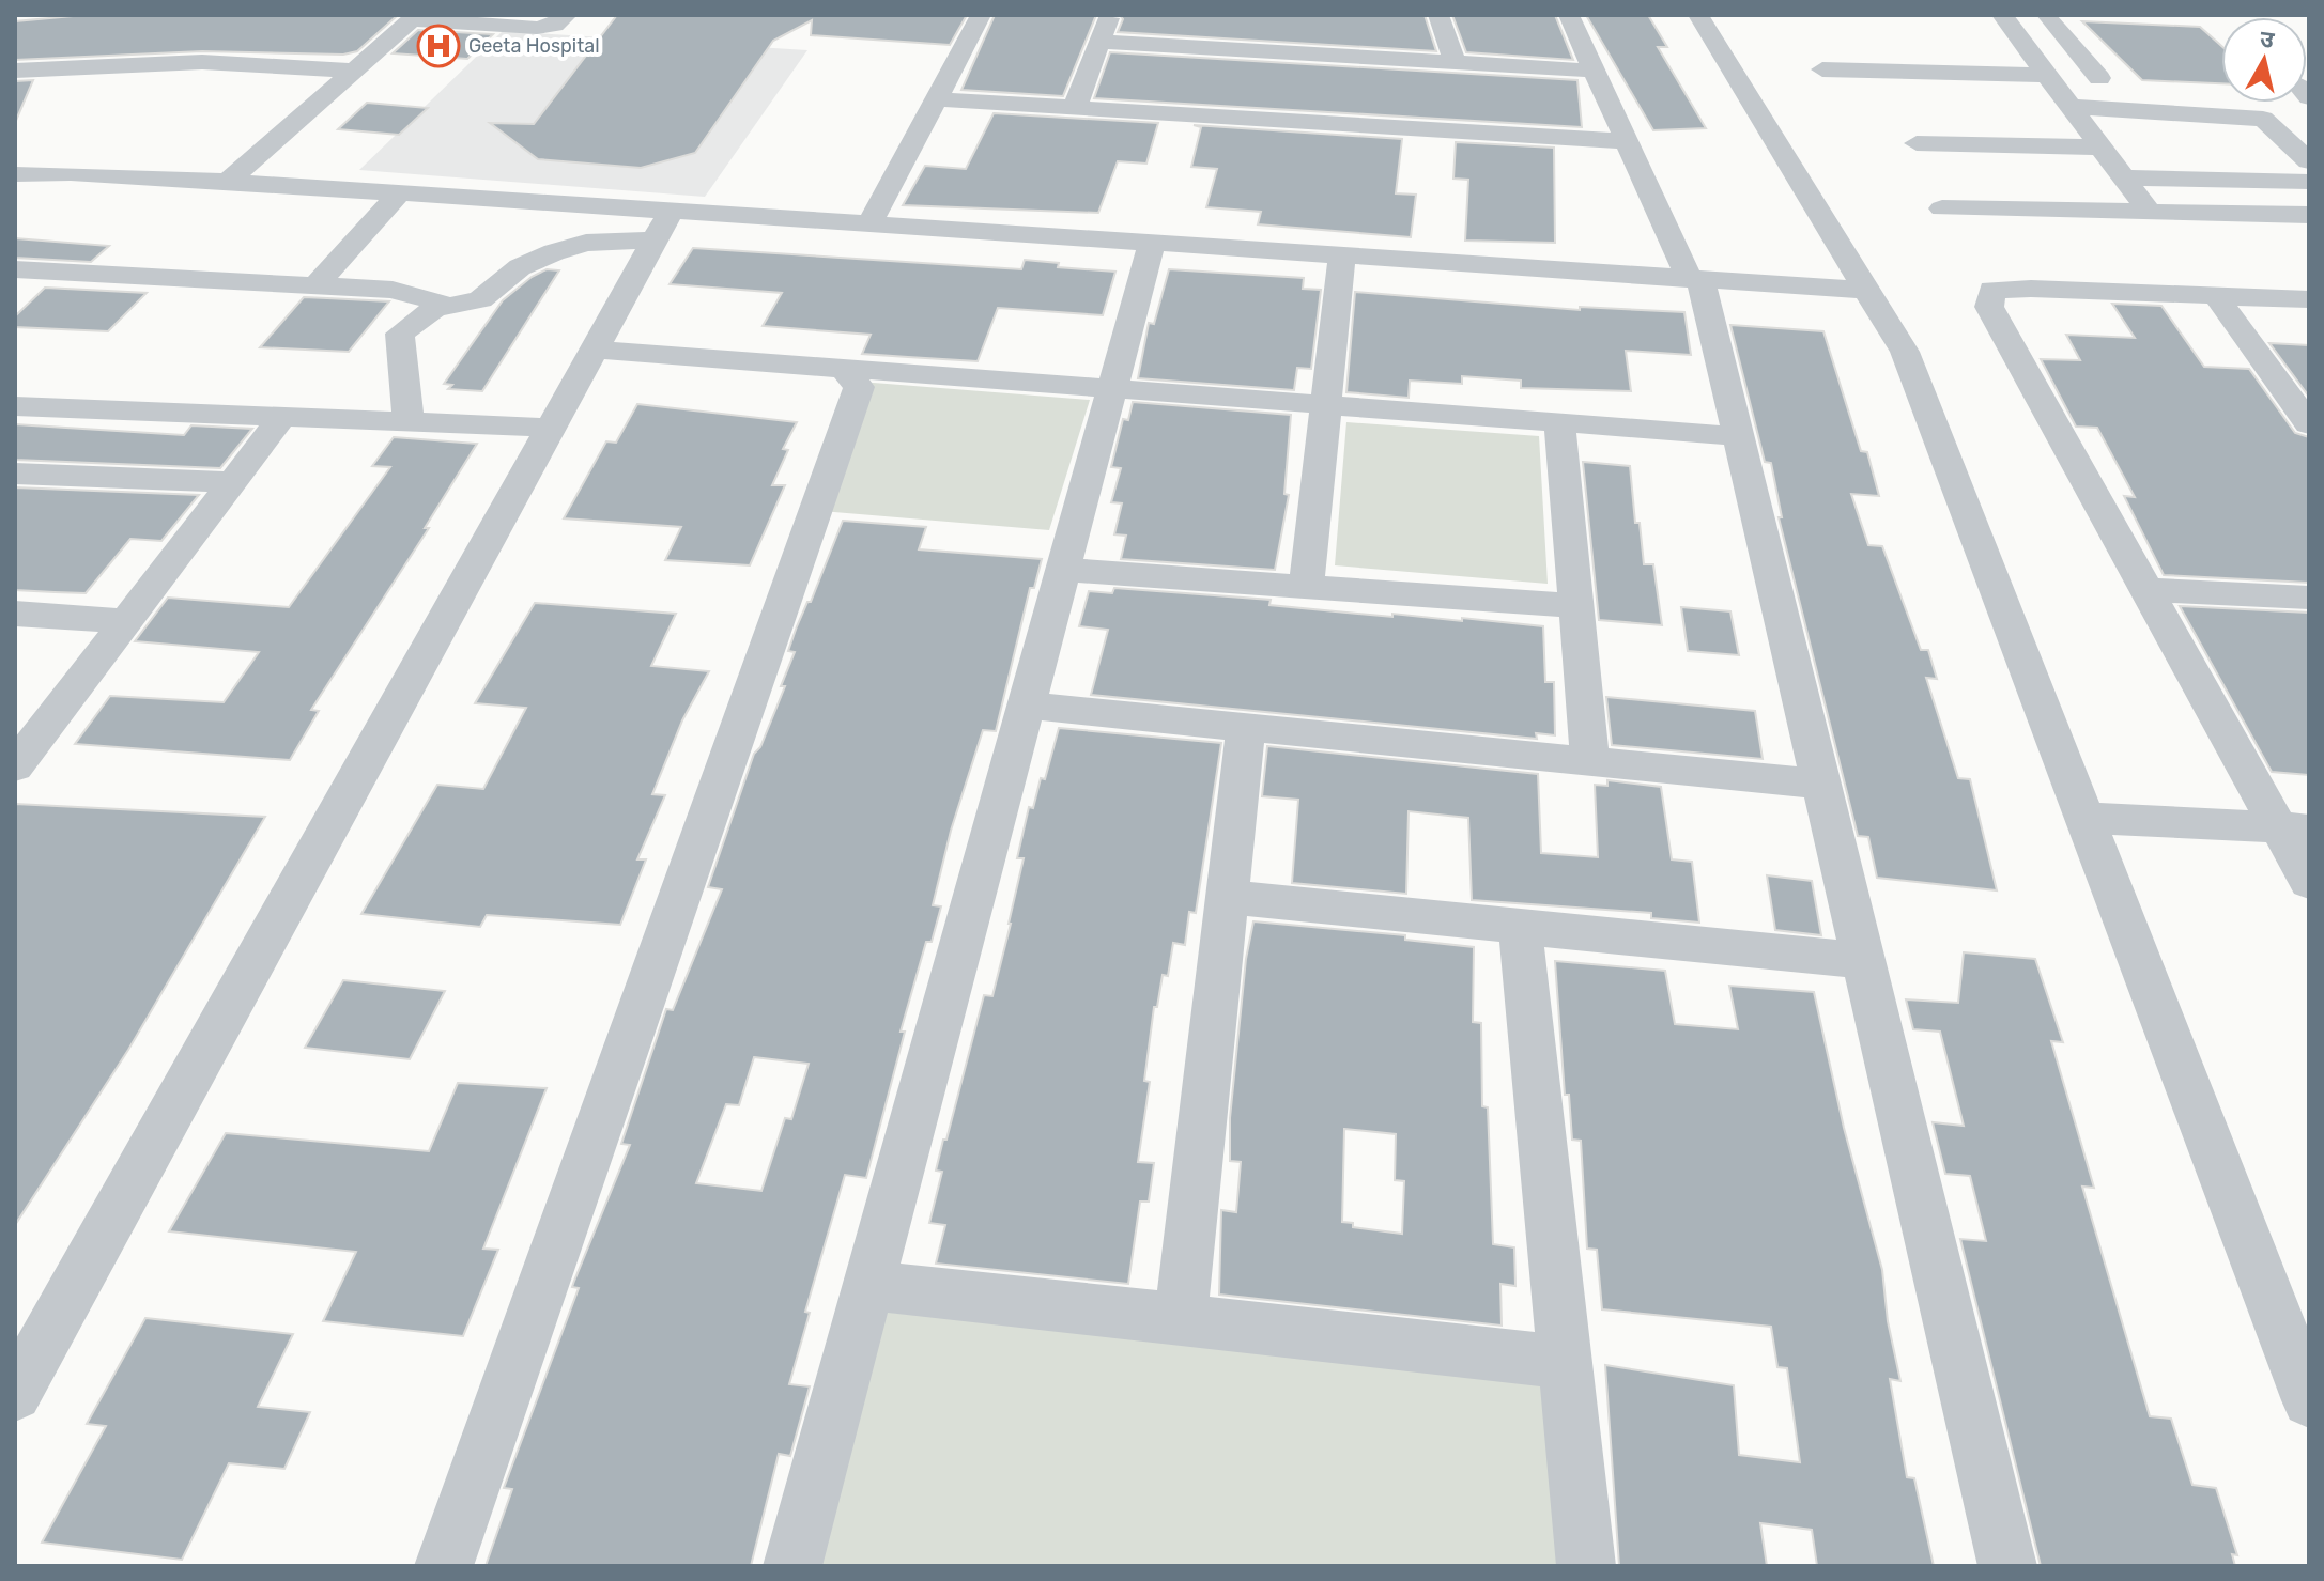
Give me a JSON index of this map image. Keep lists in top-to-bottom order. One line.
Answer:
{"places":{"hospital":["Geeta Hospital"]},"north":"top"}
